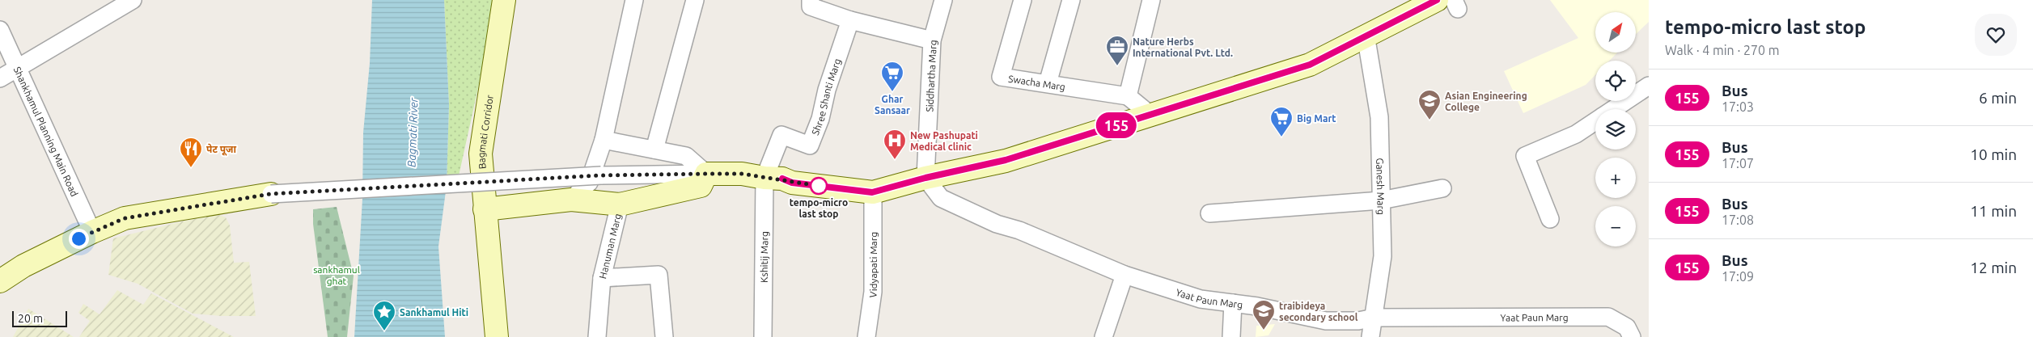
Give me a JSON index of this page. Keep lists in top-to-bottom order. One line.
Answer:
{"streets":{"main road":["Bagmati Corridor","Hanuman Marg"],"street":["Siddhartha Marg","Swacha Marg","Shree Shanti Marg","Shankhamul Planning Main Road","Ganesh Marg","Kshitij Marg","Vidyapati Marg","Yaat Paun Marg"]},"crossings":[["Siddhartha Marg","Yaat Paun Marg"],["Shree Shanti Marg","Kshitij Marg"],["Ganesh Marg","Yaat Paun Marg"]],"water":["Bagmati River"],"parks":["sankhamul ghat"],"places":{"office":["Nature Herbs International Pvt. Ltd."],"supermarket":["Ghar Sansaar","Big Mart"],"school or university":["Asian Engineering College","traibideya secondary school"],"hospital":["New Pashupati Medical clinic"],"restaurant":["पेट पूजा"],"other":["tempo-micro last stop"],"place":["Sankhamul Hiti"]},"lines":["bus line 155"],"scale_bar":"20 m","north":"top right","page":{"on_map":"155","heading":["tempo-micro last stop","Walk · 4 min · 270 m"],"map_buttons":["+","−"],"list":[{"mark":"155","name":"Bus","note":"17:03","value":"6 min"},{"mark":"155","name":"Bus","note":"17:07","value":"10 min"},{"mark":"155","name":"Bus","note":"17:08","value":"11 min"},{"mark":"155","name":"Bus","note":"17:09","value":"12 min"}],"scale":"20 m"}}
